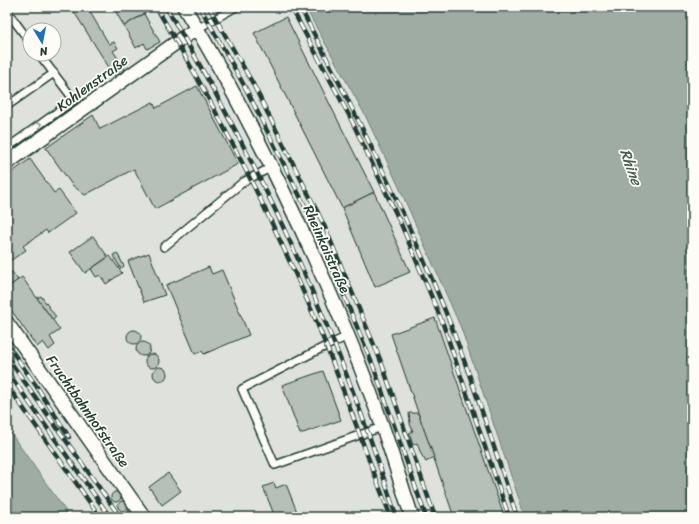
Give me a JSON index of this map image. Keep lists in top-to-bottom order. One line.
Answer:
{"streets":{"street":["Kohlenstraße","Rheinkaistraße","Fruchtbahnhofstraße"]},"crossings":[["Kohlenstraße","Rheinkaistraße"]],"water":["Rhine"],"north":"bottom"}
